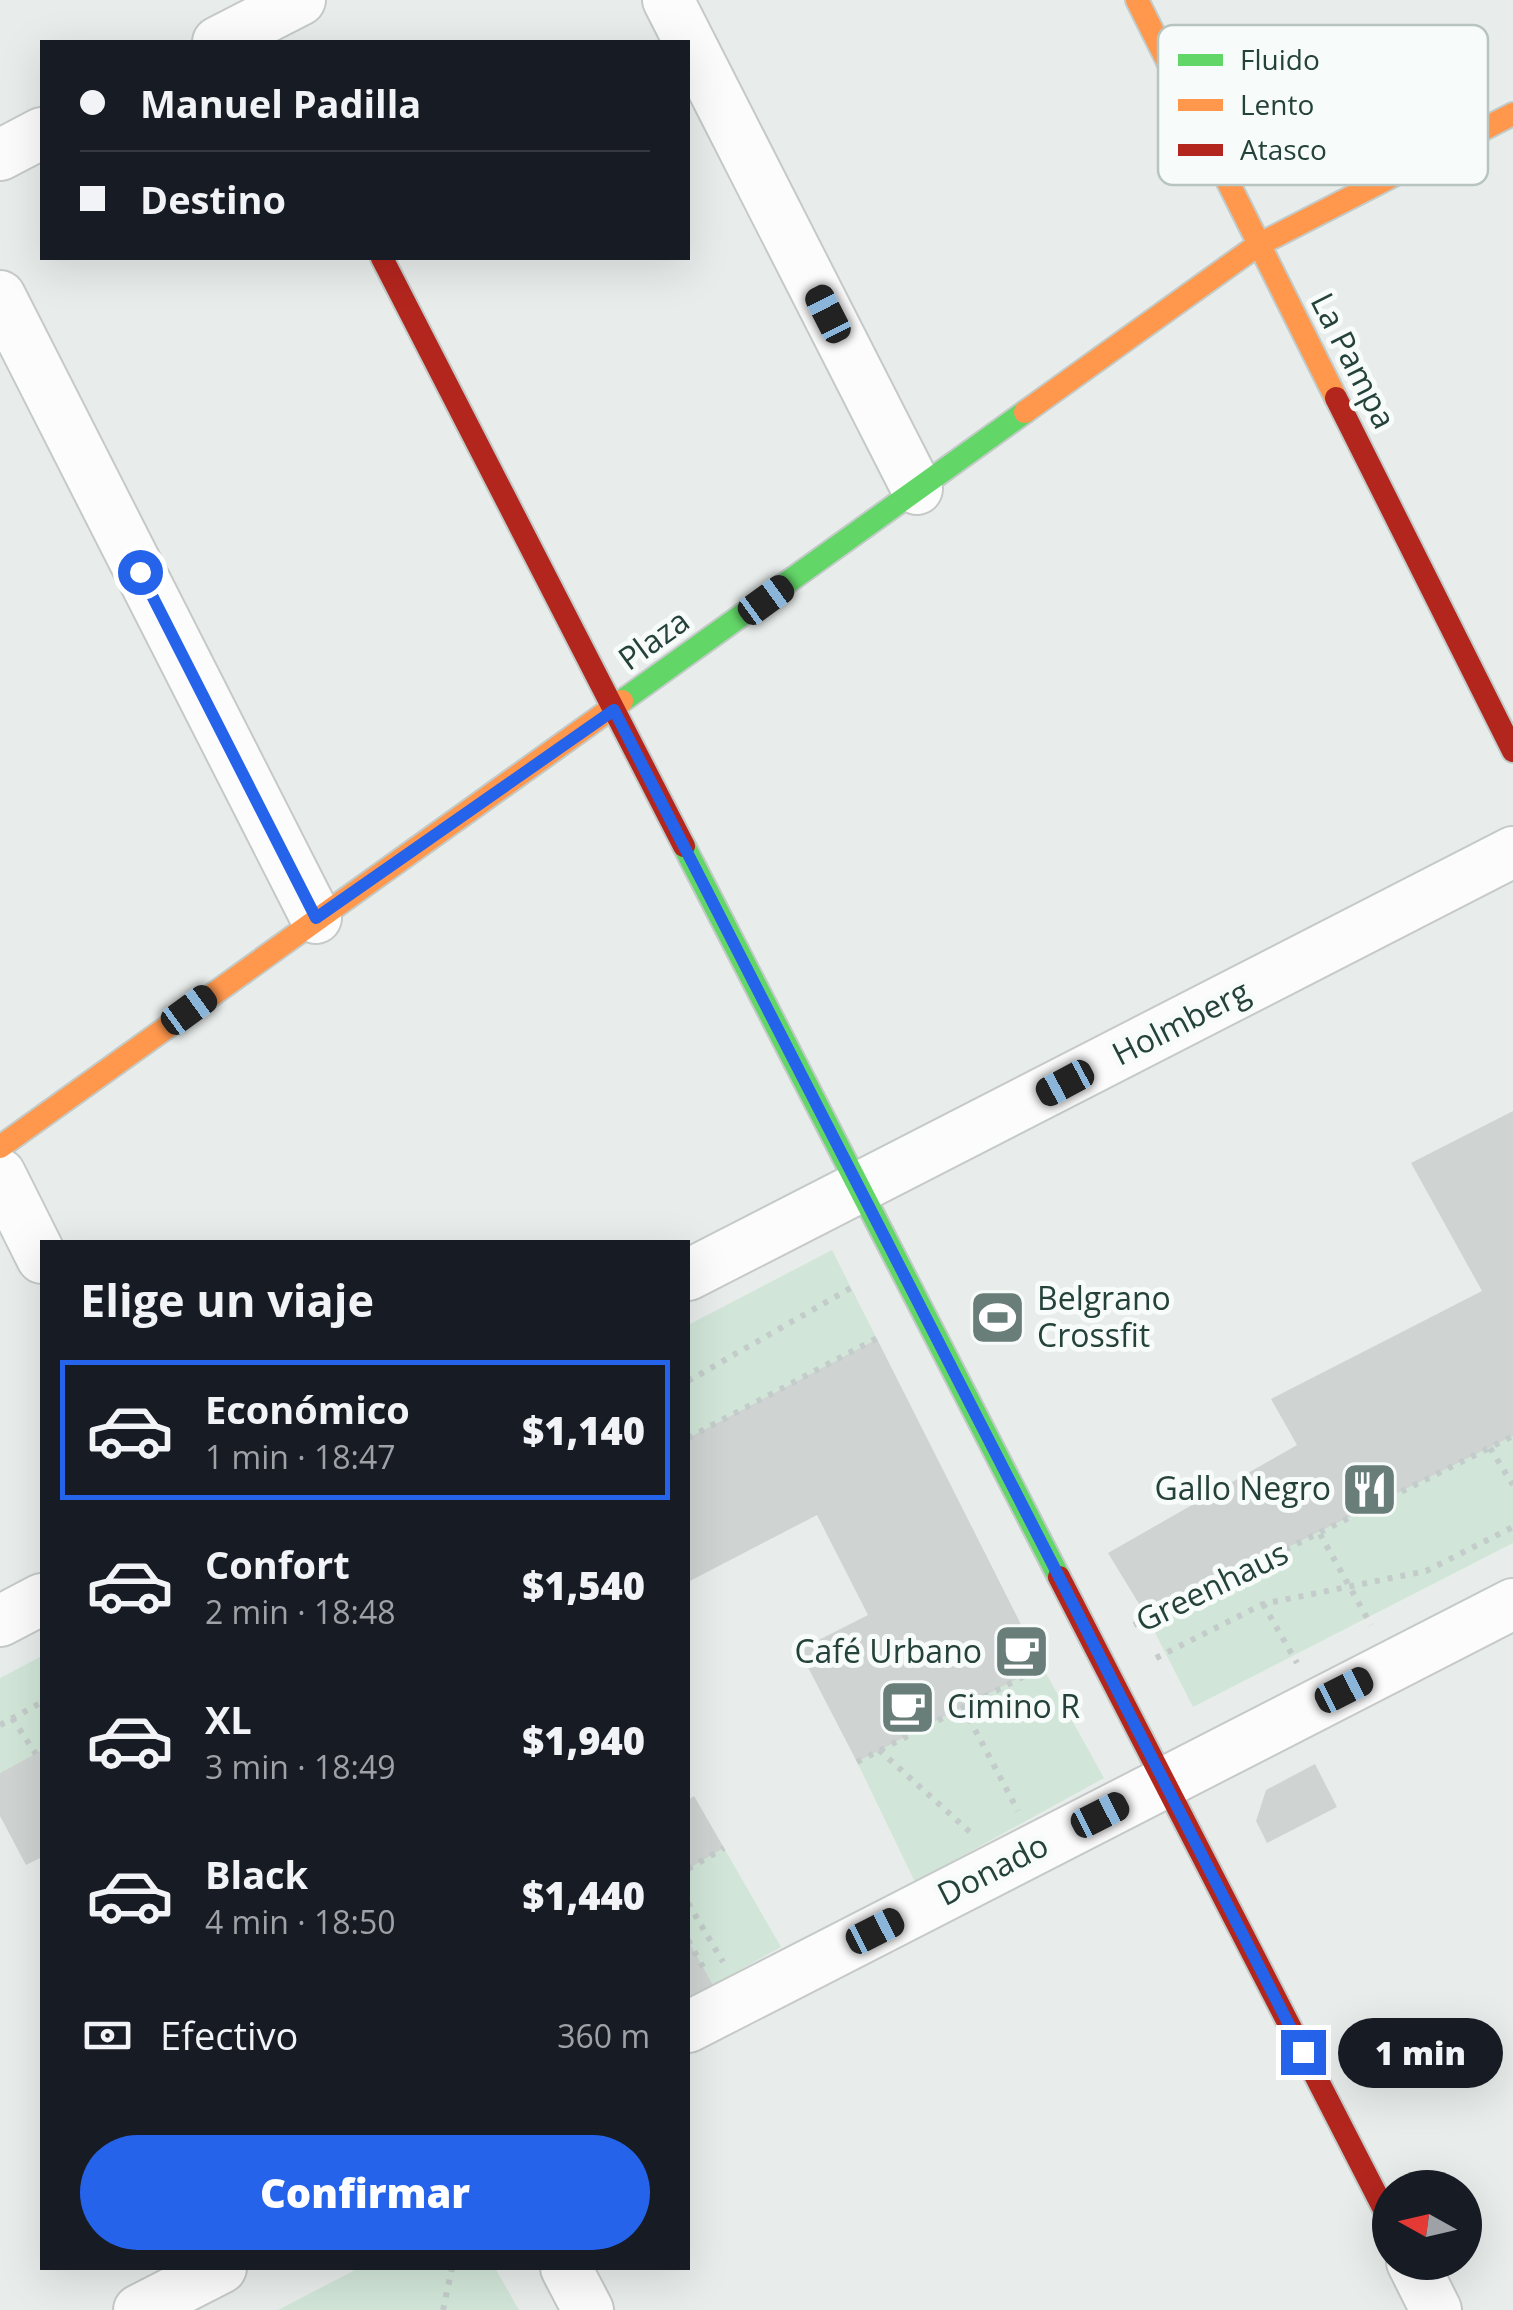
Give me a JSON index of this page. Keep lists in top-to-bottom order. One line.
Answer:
{"streets":{"street":["La Pampa","Plaza","Holmberg","Donado"],"path":["Greenhaus"]},"crossings":[["La Pampa","Plaza"]],"places":{"sports":["Belgrano Crossfit"],"restaurant":["Gallo Negro"],"cafe":["Café Urbano","Cimino R"]},"legend":["Fluido","Lento","Atasco"],"north":"left","page":{"banner":["Manuel Padilla","Destino"],"heading":"Elige un viaje","list":[{"name":"Económico","note":"1 min · 18:47","value":"$1,140"},{"name":"Confort","note":"2 min · 18:48","value":"$1,540"},{"name":"XL","note":"3 min · 18:49","value":"$1,940"},{"name":"Black","note":"4 min · 18:50","value":"$1,440"}],"pay":["Efectivo","360 m"],"bubble":"1 min","buttons":"Confirmar"}}
